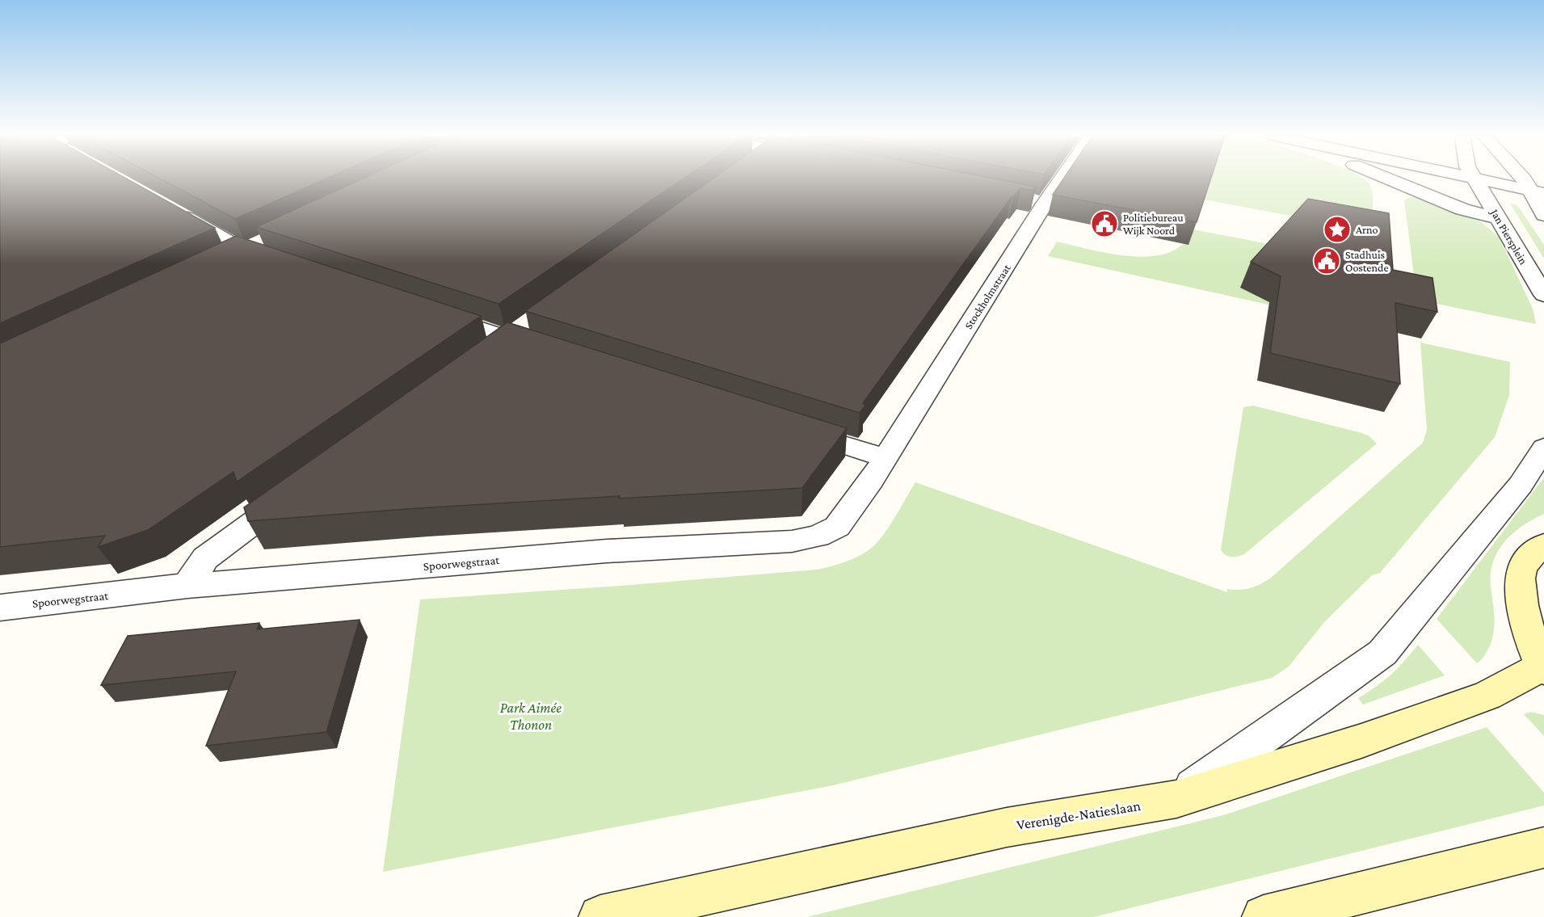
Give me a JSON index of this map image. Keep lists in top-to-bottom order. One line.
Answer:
{"streets":{"main road":["Verenigde-Natieslaan"],"street":["Jan Piersplein","Stockholmstraat","Spoorwegstraat"]},"crossings":[["Stockholmstraat","Spoorwegstraat"]],"parks":["Park Aimée Thonon"],"places":{"public building":["Politiebureau Wijk Noord","Stadhuis Oostende"],"place":["Arno"]}}
